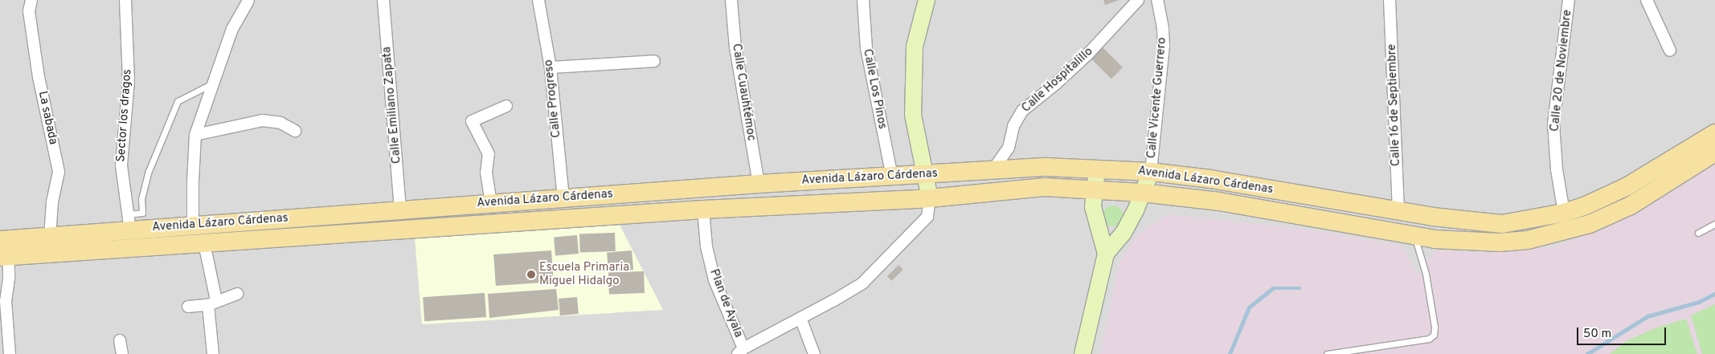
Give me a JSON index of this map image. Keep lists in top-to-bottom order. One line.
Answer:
{"streets":{"main road":["Avenida Lázaro Cárdenas"],"street":["Calle 20 de Noviembre","Calle Hospitalillo","Calle Los Pinos","Calle Cuauhtémoc","Calle Vicente Guerrero","Calle Progreso","Calle Emiliano Zapata","Calle 16 de Septiembre","Sector los dragos","La sabada","Plan de Ayala"]},"crossings":[["Calle 20 de Noviembre","Avenida Lázaro Cárdenas"],["Calle Hospitalillo","Avenida Lázaro Cárdenas"],["Calle Los Pinos","Avenida Lázaro Cárdenas"],["Calle Cuauhtémoc","Avenida Lázaro Cárdenas"],["Calle Vicente Guerrero","Avenida Lázaro Cárdenas"],["Calle Progreso","Avenida Lázaro Cárdenas"],["Calle Emiliano Zapata","Avenida Lázaro Cárdenas"],["Calle 16 de Septiembre","Avenida Lázaro Cárdenas"],["Sector los dragos","Avenida Lázaro Cárdenas"],["La sabada","Avenida Lázaro Cárdenas"],["Avenida Lázaro Cárdenas","Plan de Ayala"]],"places":["Escuela Primaria Miguel Hidalgo"],"scale_bar":"50 m"}
